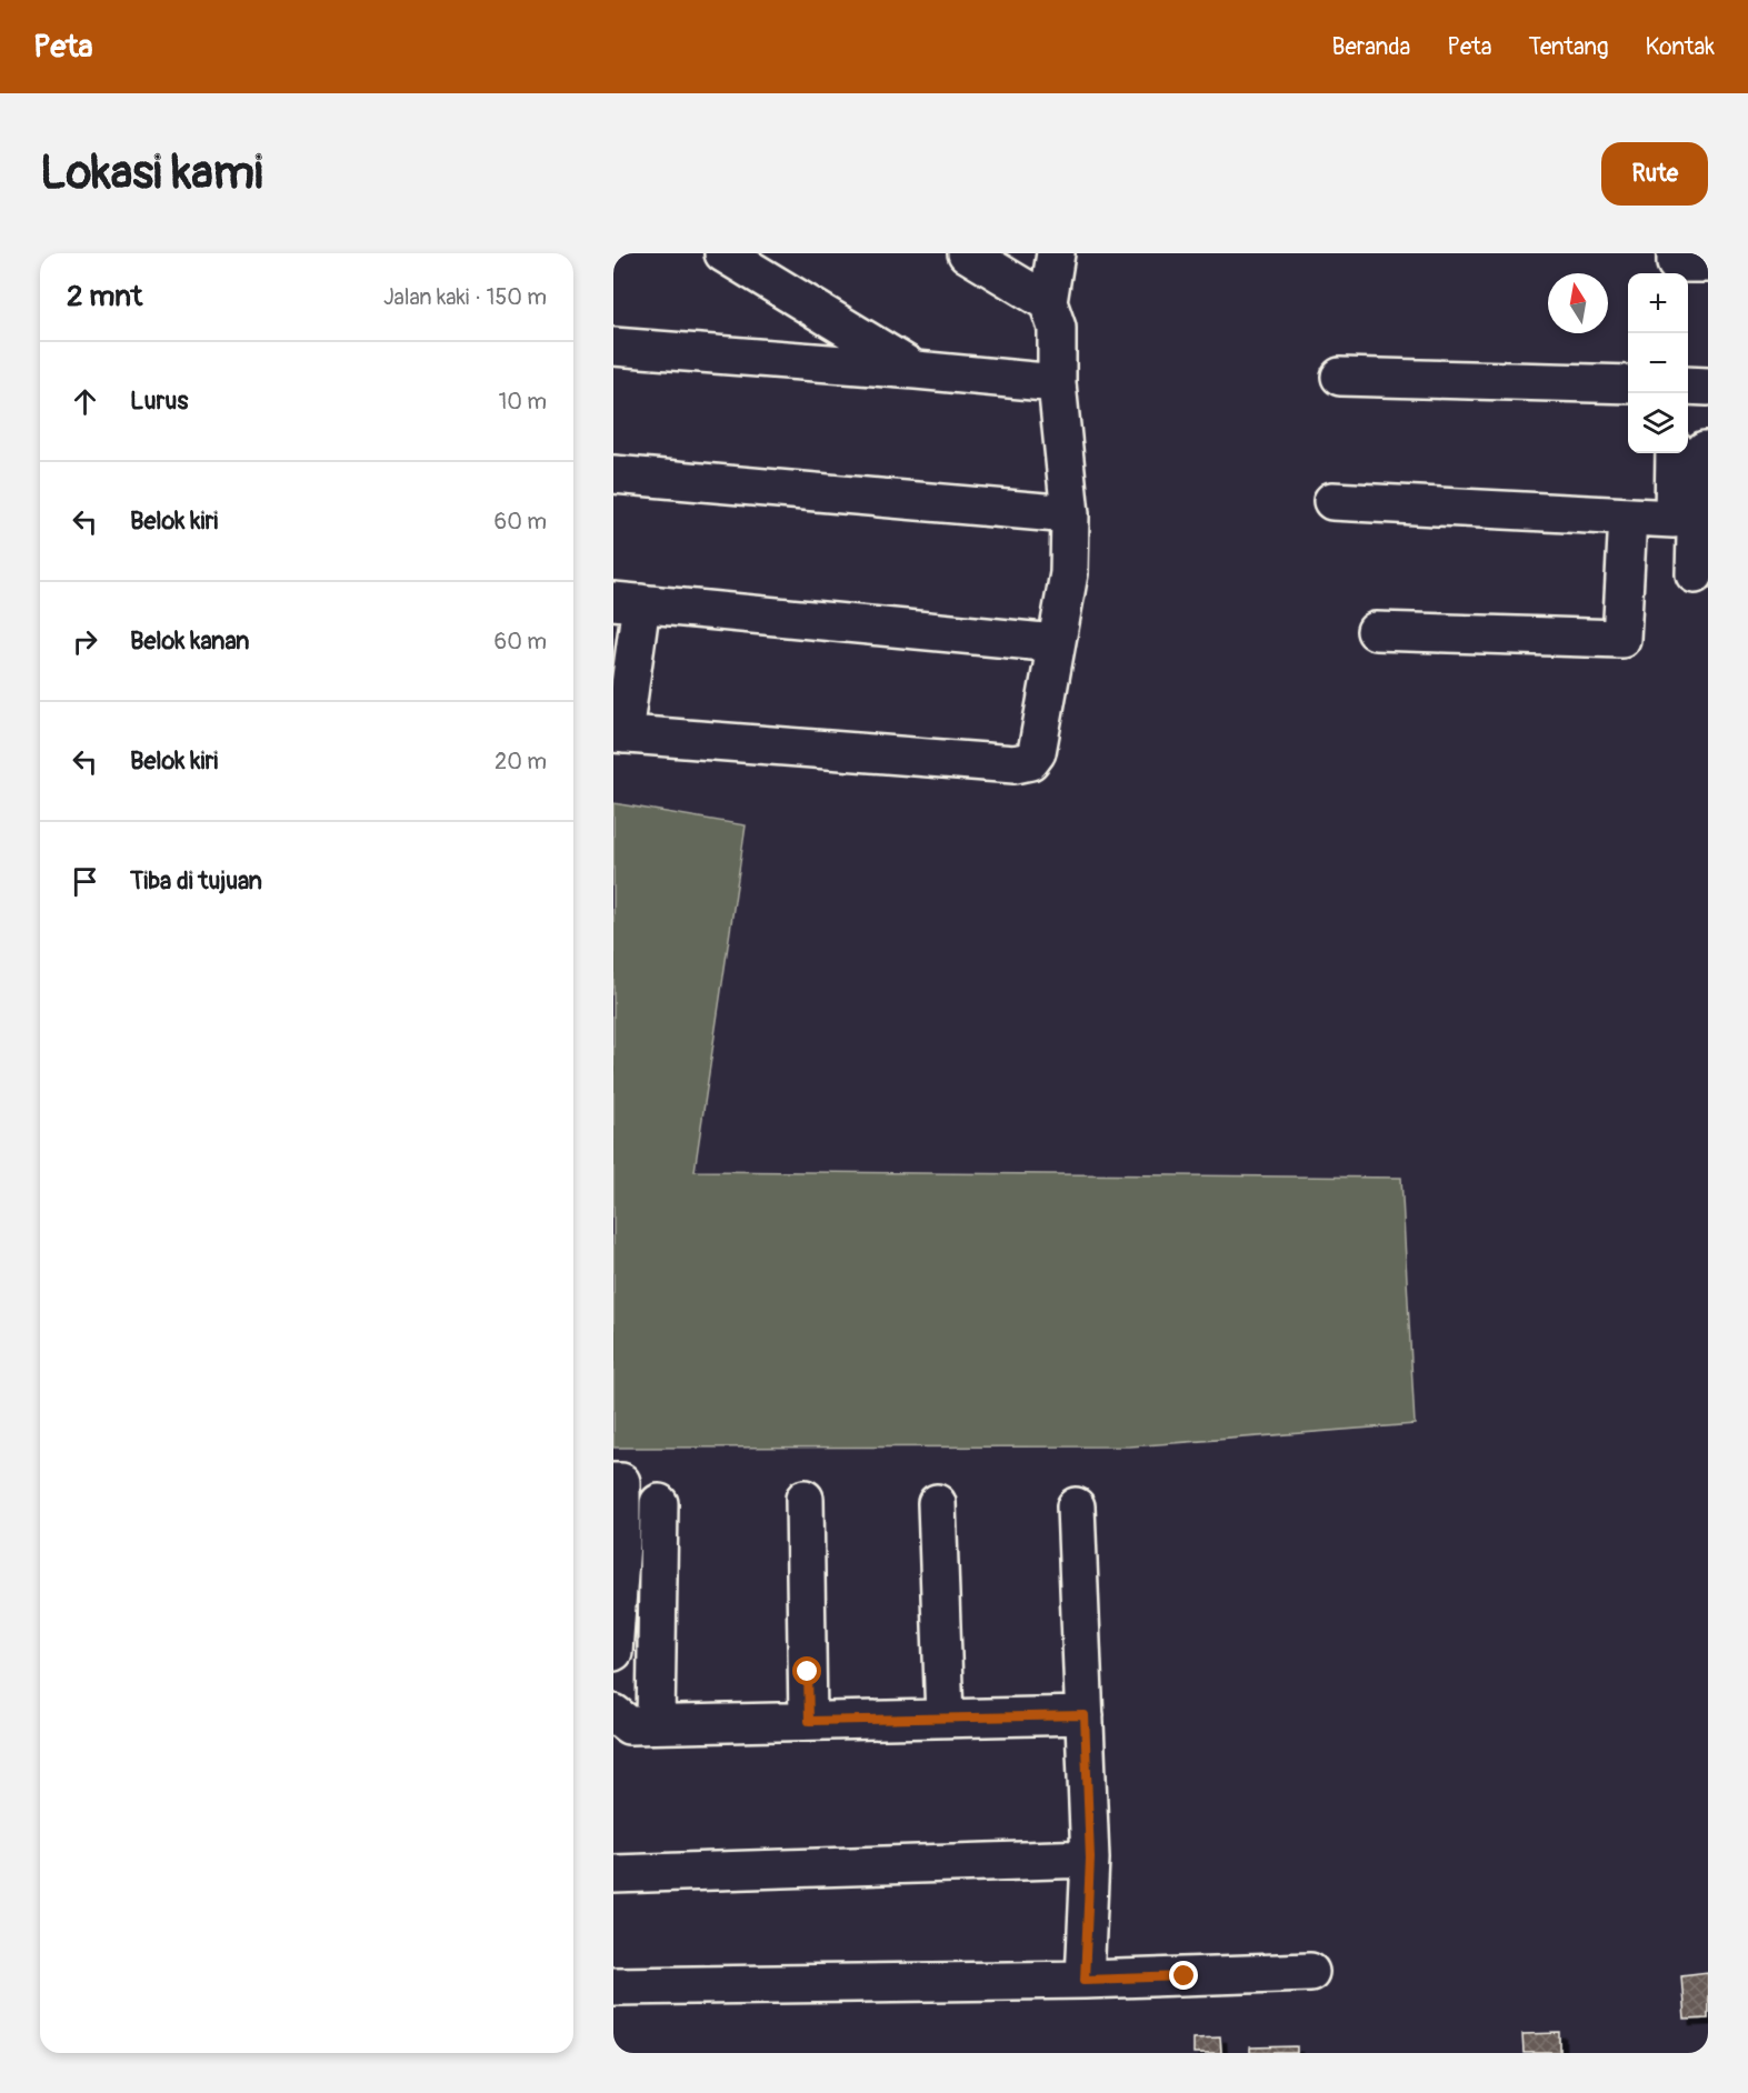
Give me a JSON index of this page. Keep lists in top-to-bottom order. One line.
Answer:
{"north":"top","page":{"header":"Peta","nav":["Beranda","Peta","Tentang","Kontak"],"buttons":"Rute","title":"Lokasi kami","heading":["2 mnt","Jalan kaki · 150 m"],"map_buttons":["+","−"],"list":[["Lurus","10 m"],["Belok kiri","60 m"],["Belok kanan","60 m"],["Belok kiri","20 m"],"Tiba di tujuan"]}}
